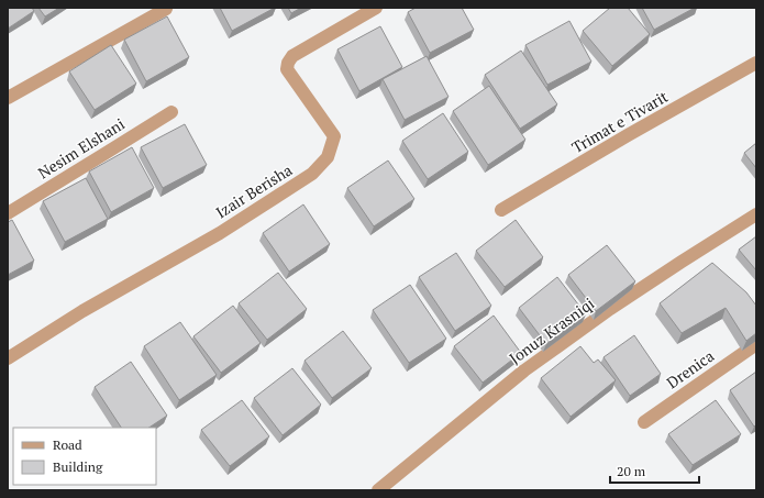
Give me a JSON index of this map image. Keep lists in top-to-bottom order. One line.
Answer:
{"streets":{"street":["Trimat e Tivarit","Nesim Elshani","Izair Berisha","Jonuz Krasniqi","Drenica"]},"legend":["Road","Building"],"scale_bar":"20 m"}
